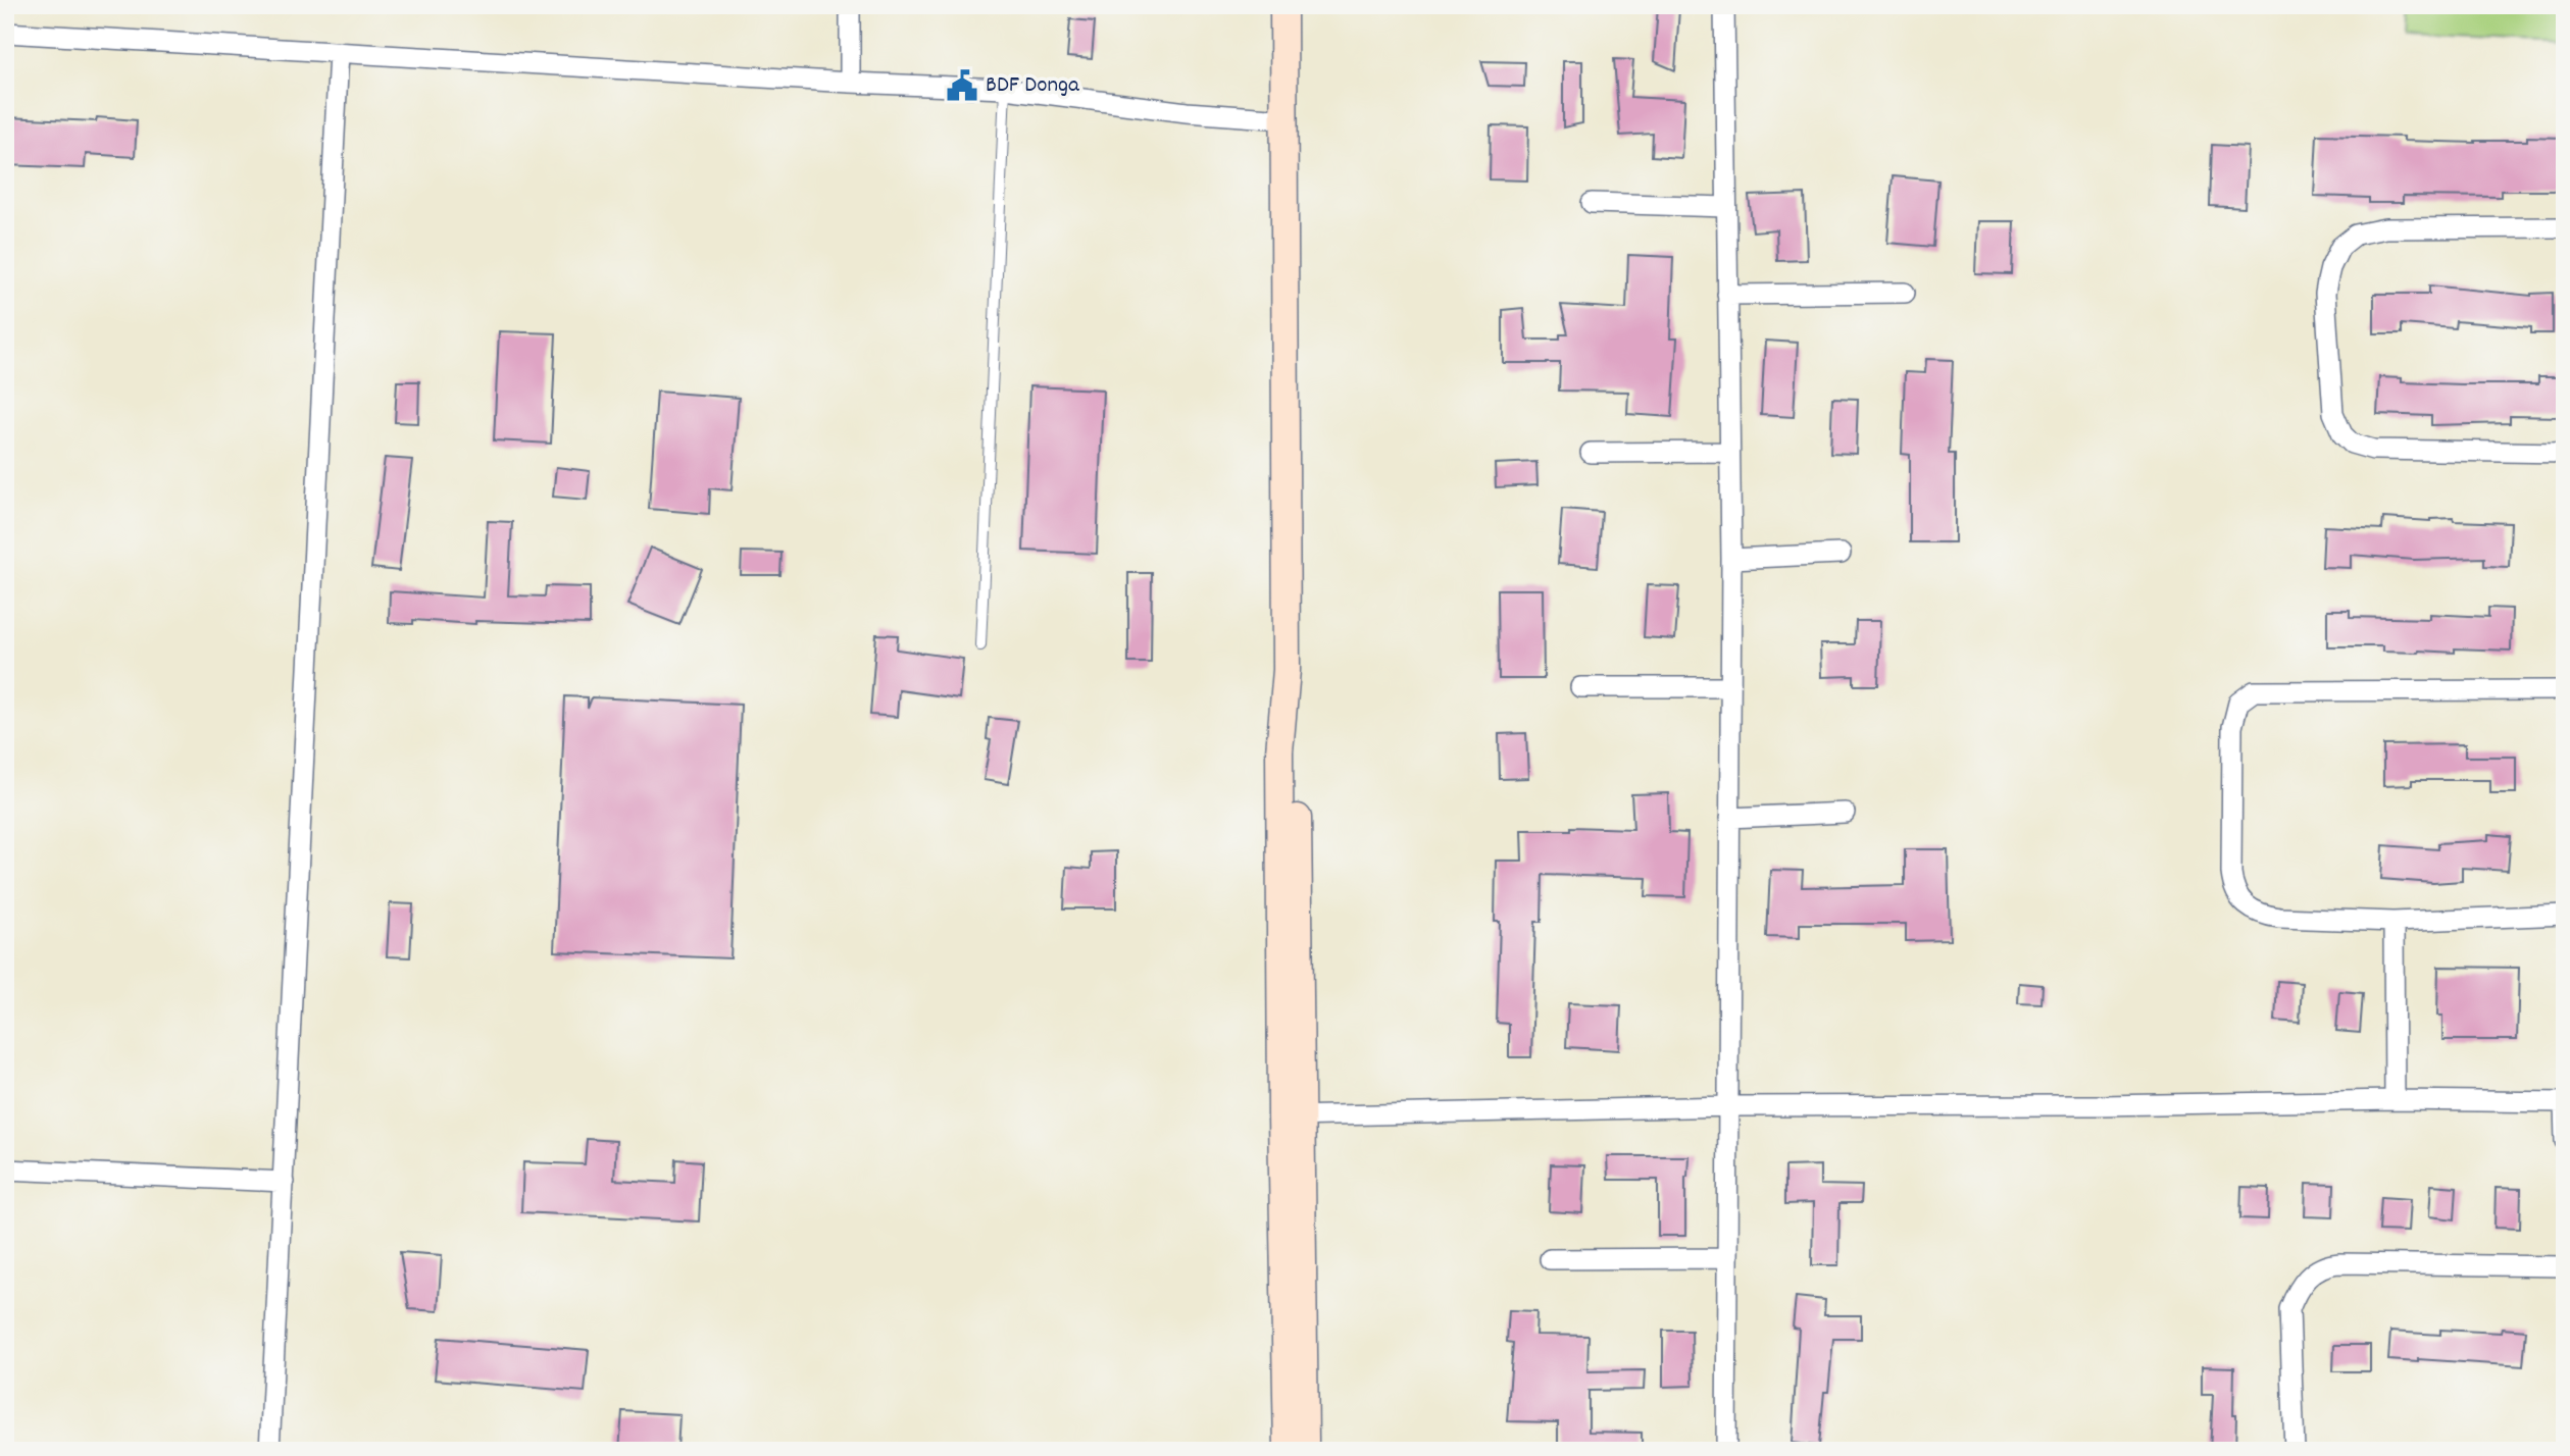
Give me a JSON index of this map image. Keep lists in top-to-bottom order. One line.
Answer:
{"places":{"public building":["BDF Donga"]}}
